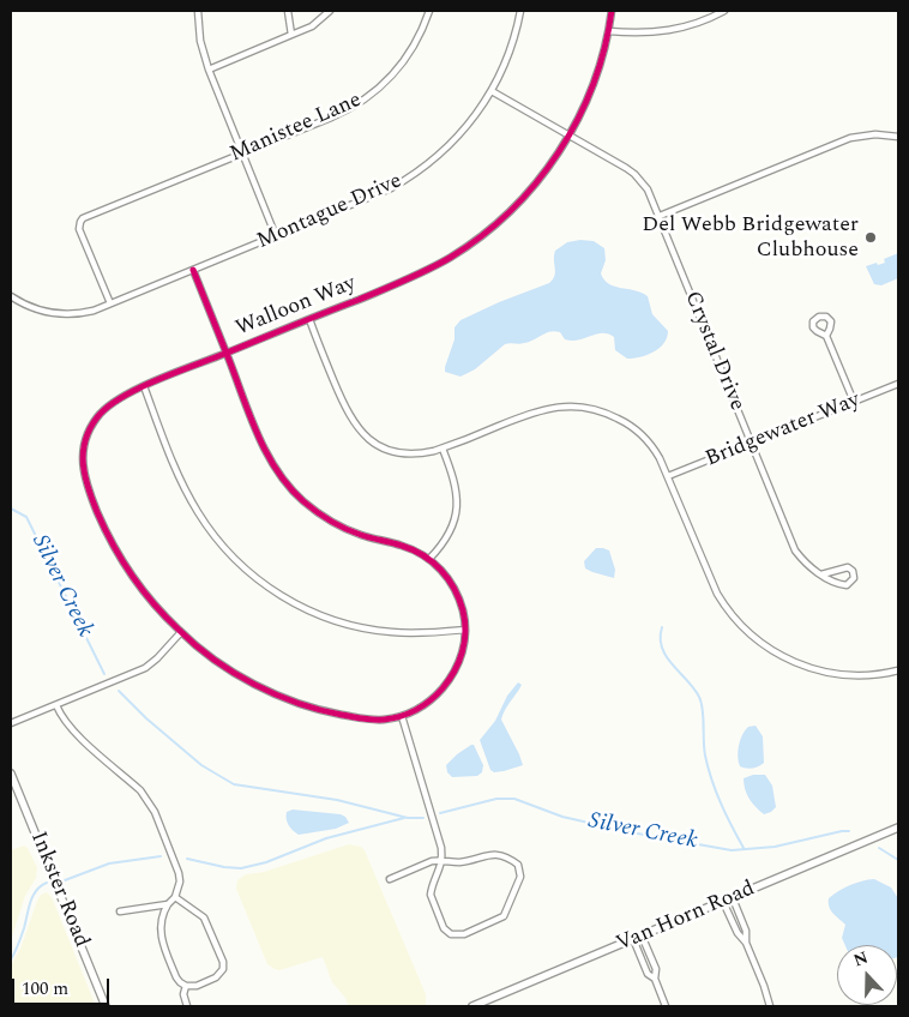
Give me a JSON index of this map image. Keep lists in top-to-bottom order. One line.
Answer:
{"streets":{"street":["Manistee Lane","Montague Drive","Walloon Way","Crystal Drive","Bridgewater Way","Inkster Road","Van Horn Road"]},"crossings":[["Manistee Lane","Montague Drive"],["Montague Drive","Crystal Drive"],["Walloon Way","Crystal Drive"],["Crystal Drive","Bridgewater Way"]],"water":["Silver Creek"],"places":["Del Webb Bridgewater Clubhouse"],"scale_bar":"100 m","north":"top"}
